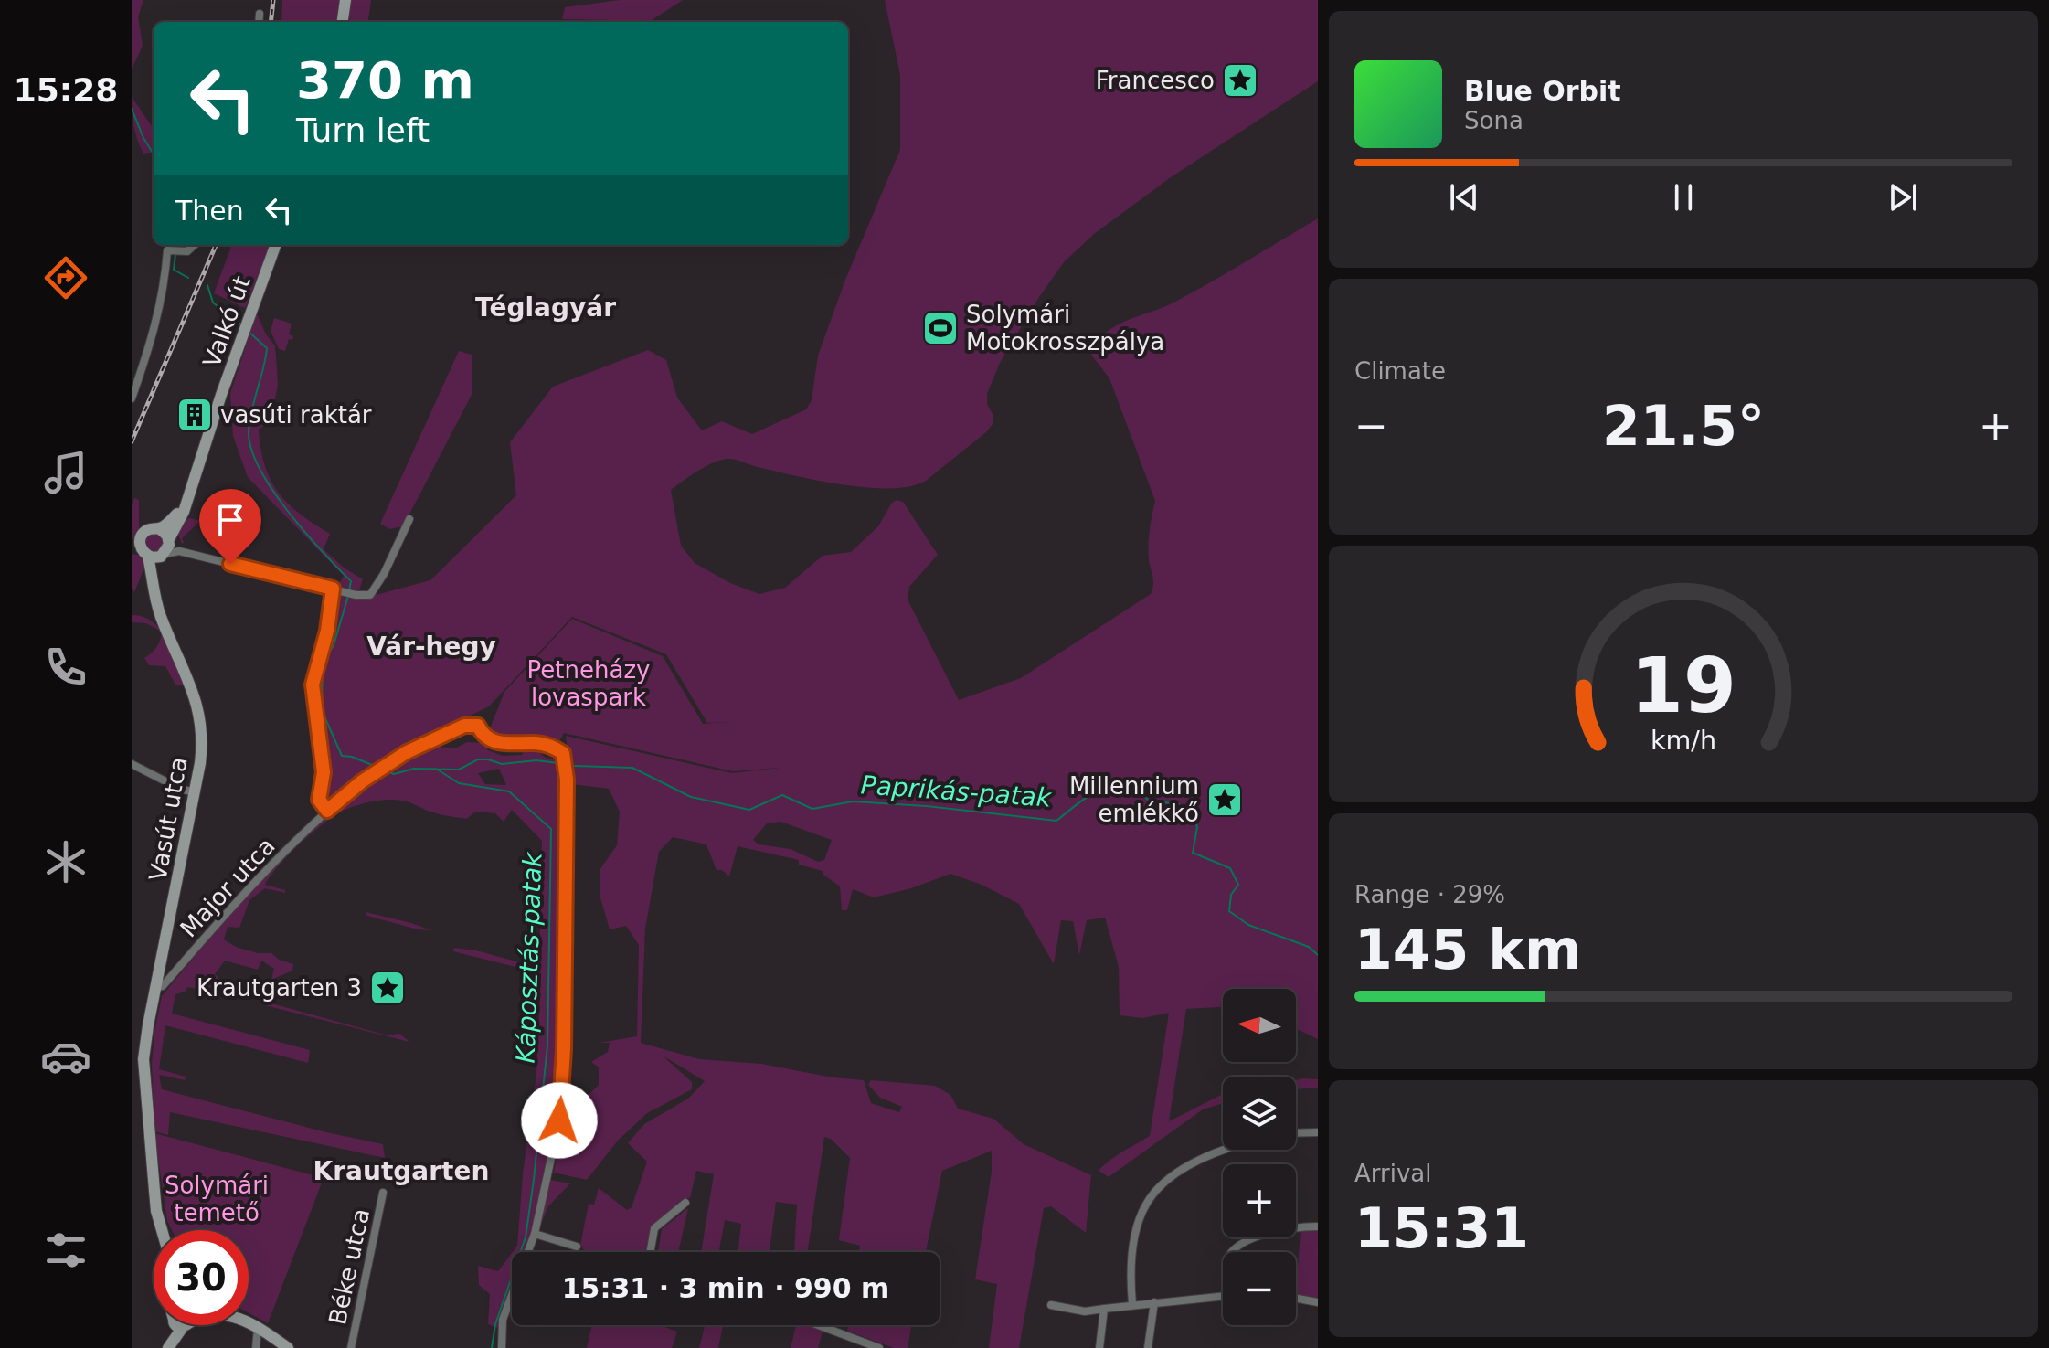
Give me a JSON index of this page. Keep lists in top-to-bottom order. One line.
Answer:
{"streets":{"street":["Valkó út","Vasút utca","Major utca","Béke utca"]},"crossings":[["Valkó út","Vasút utca"],["Vasút utca","Major utca"]],"districts":["Téglagyár","Vár-hegy","Krautgarten"],"water":["Paprikás-patak","Káposztás-patak"],"parks":["Petneházy lovaspark","Solymári temető"],"places":{"place":["Francesco","Millennium emlékkő","Krautgarten 3"],"sports":["Solymári Motokrosszpálya"],"building":["vasúti raktár"]},"north":"left","page":{"tabs":"15:28","turn":["370 m","Turn left"],"song":["Blue Orbit","Sona"],"then":"Then","tile":["Climate",["Range · 29%","145 km"],["Arrival","15:31"]],"heat":["−","21.5°","+"],"map_buttons":["+","−"],"limit":"30","trip":"15:31 · 3 min · 990 m","gauge":["19","km/h"]}}
